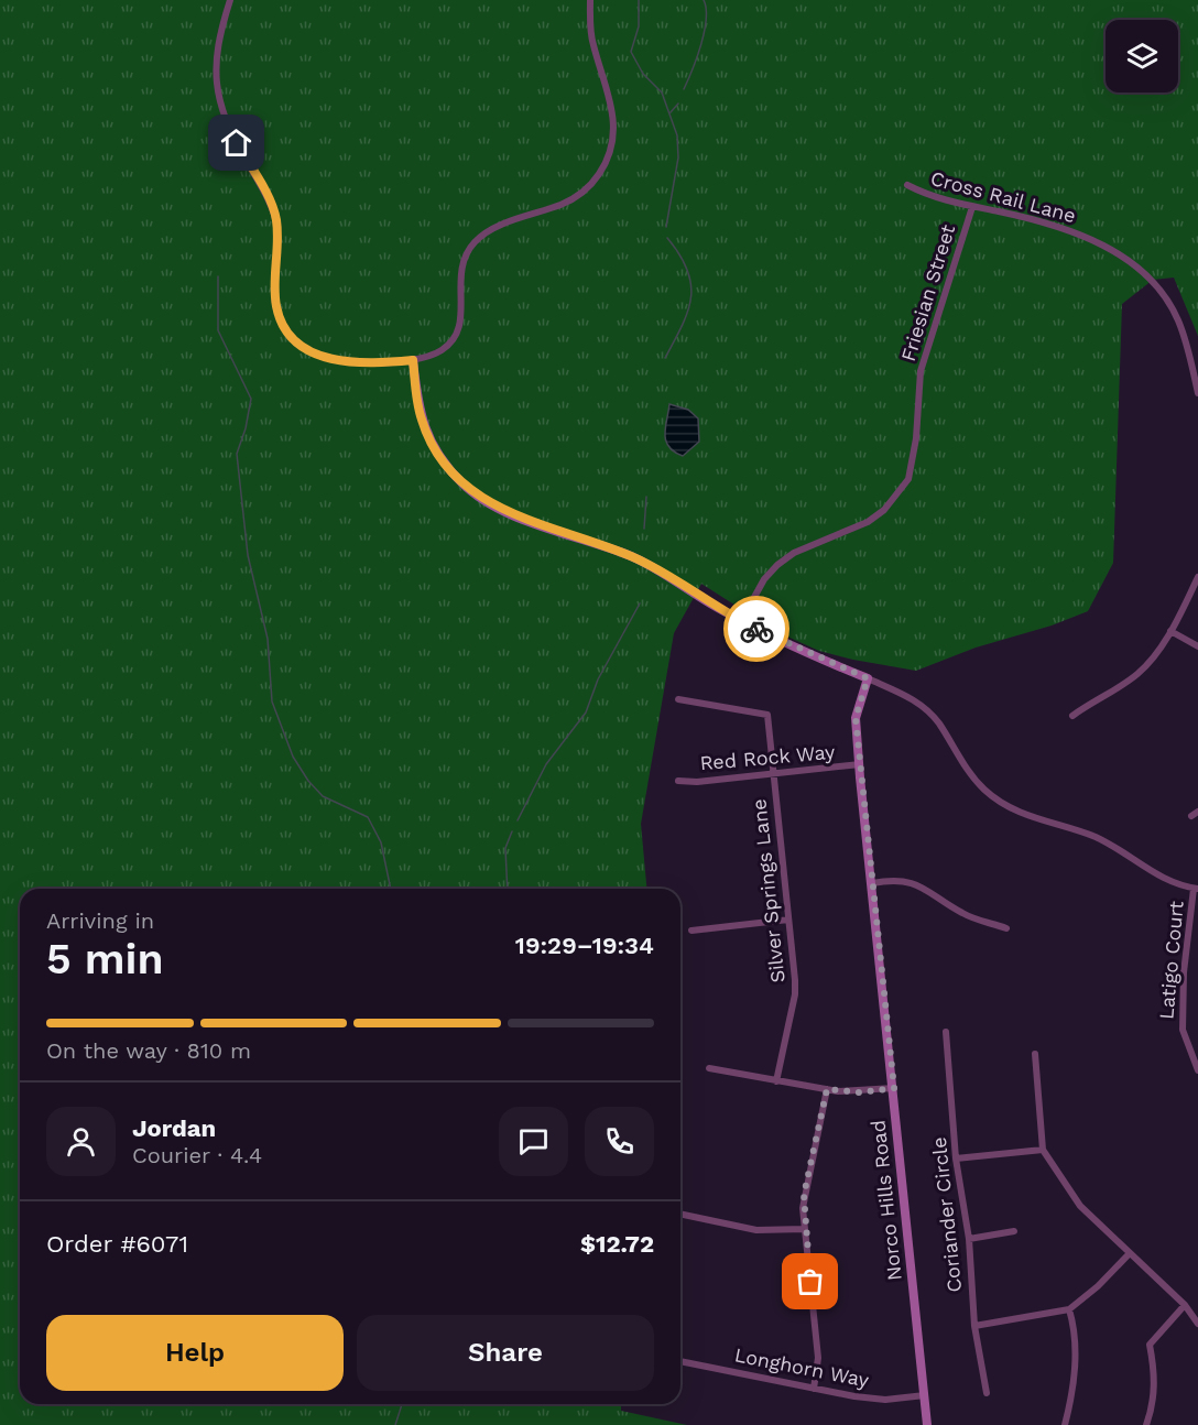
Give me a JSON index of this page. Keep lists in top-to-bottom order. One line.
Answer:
{"streets":{"street":["Cross Rail Lane","Friesian Street","Red Rock Way","Silver Springs Lane","Latigo Court","Norco Hills Road","Coriander Circle","Longhorn Way"]},"crossings":[["Cross Rail Lane","Friesian Street"],["Red Rock Way","Silver Springs Lane"],["Red Rock Way","Norco Hills Road"],["Norco Hills Road","Longhorn Way"]],"page":{"heading":["5 min","Arriving in","19:29–19:34"],"panel":["Jordan","Courier · 4.4","Order #6071","$12.72"],"bar":"On the way · 810 m","buttons":["Help","Share"]}}
